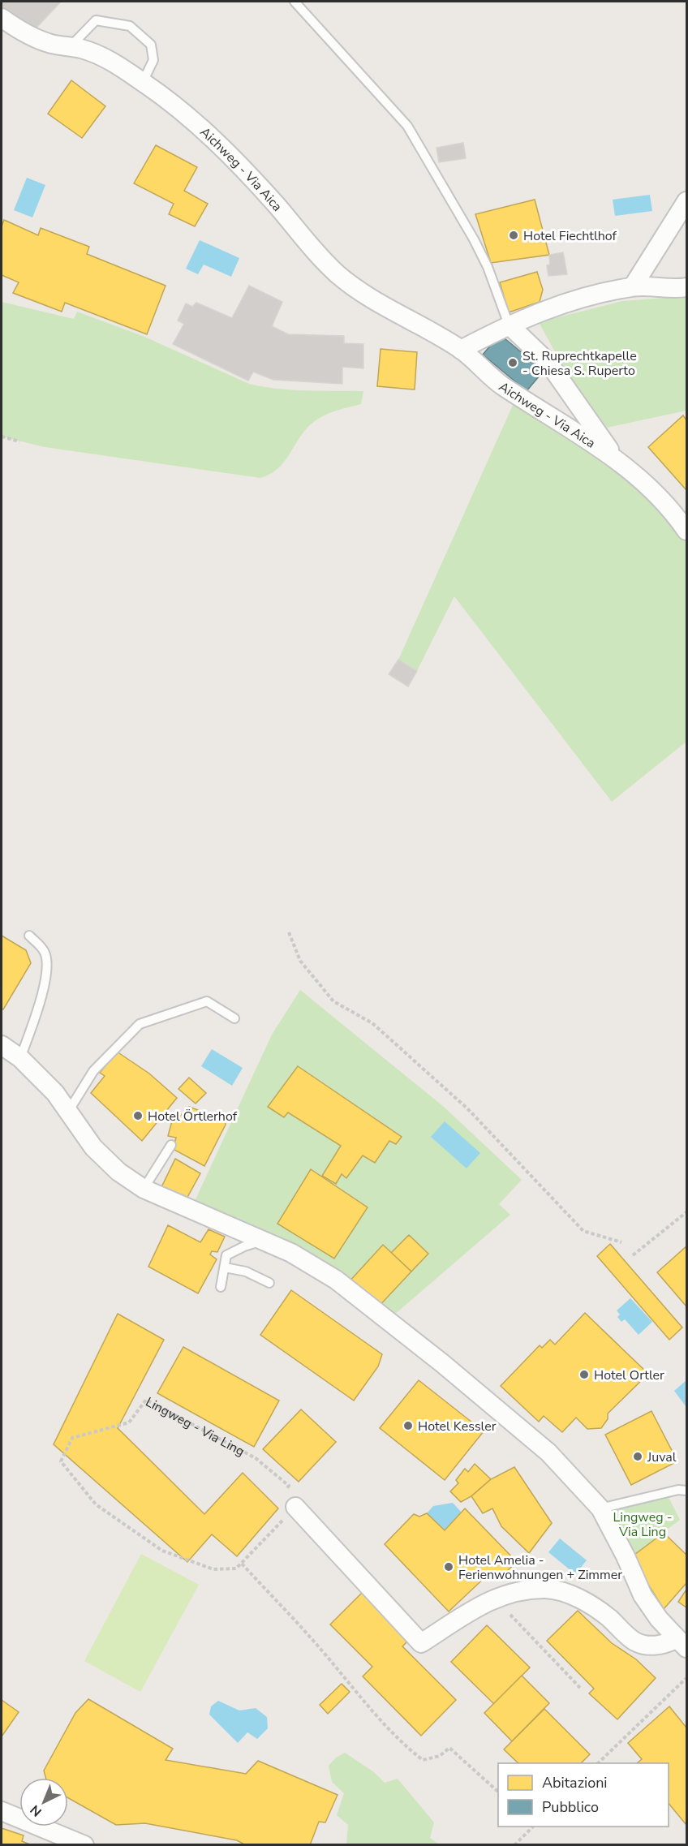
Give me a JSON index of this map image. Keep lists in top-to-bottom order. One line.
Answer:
{"streets":{"street":["Aichweg - Via Aica"],"path":["Lingweg - Via Ling"]},"parks":["Lingweg - Via Ling"],"places":["Hotel Fiechtlhof","St. Ruprechtkapelle - Chiesa S. Ruperto","Hotel Örtlerhof","Hotel Ortler","Hotel Kessler","Juval","Hotel Amelia - Ferienwohnungen + Zimmer"],"legend":["Abitazioni","Pubblico"],"north":"bottom left"}
